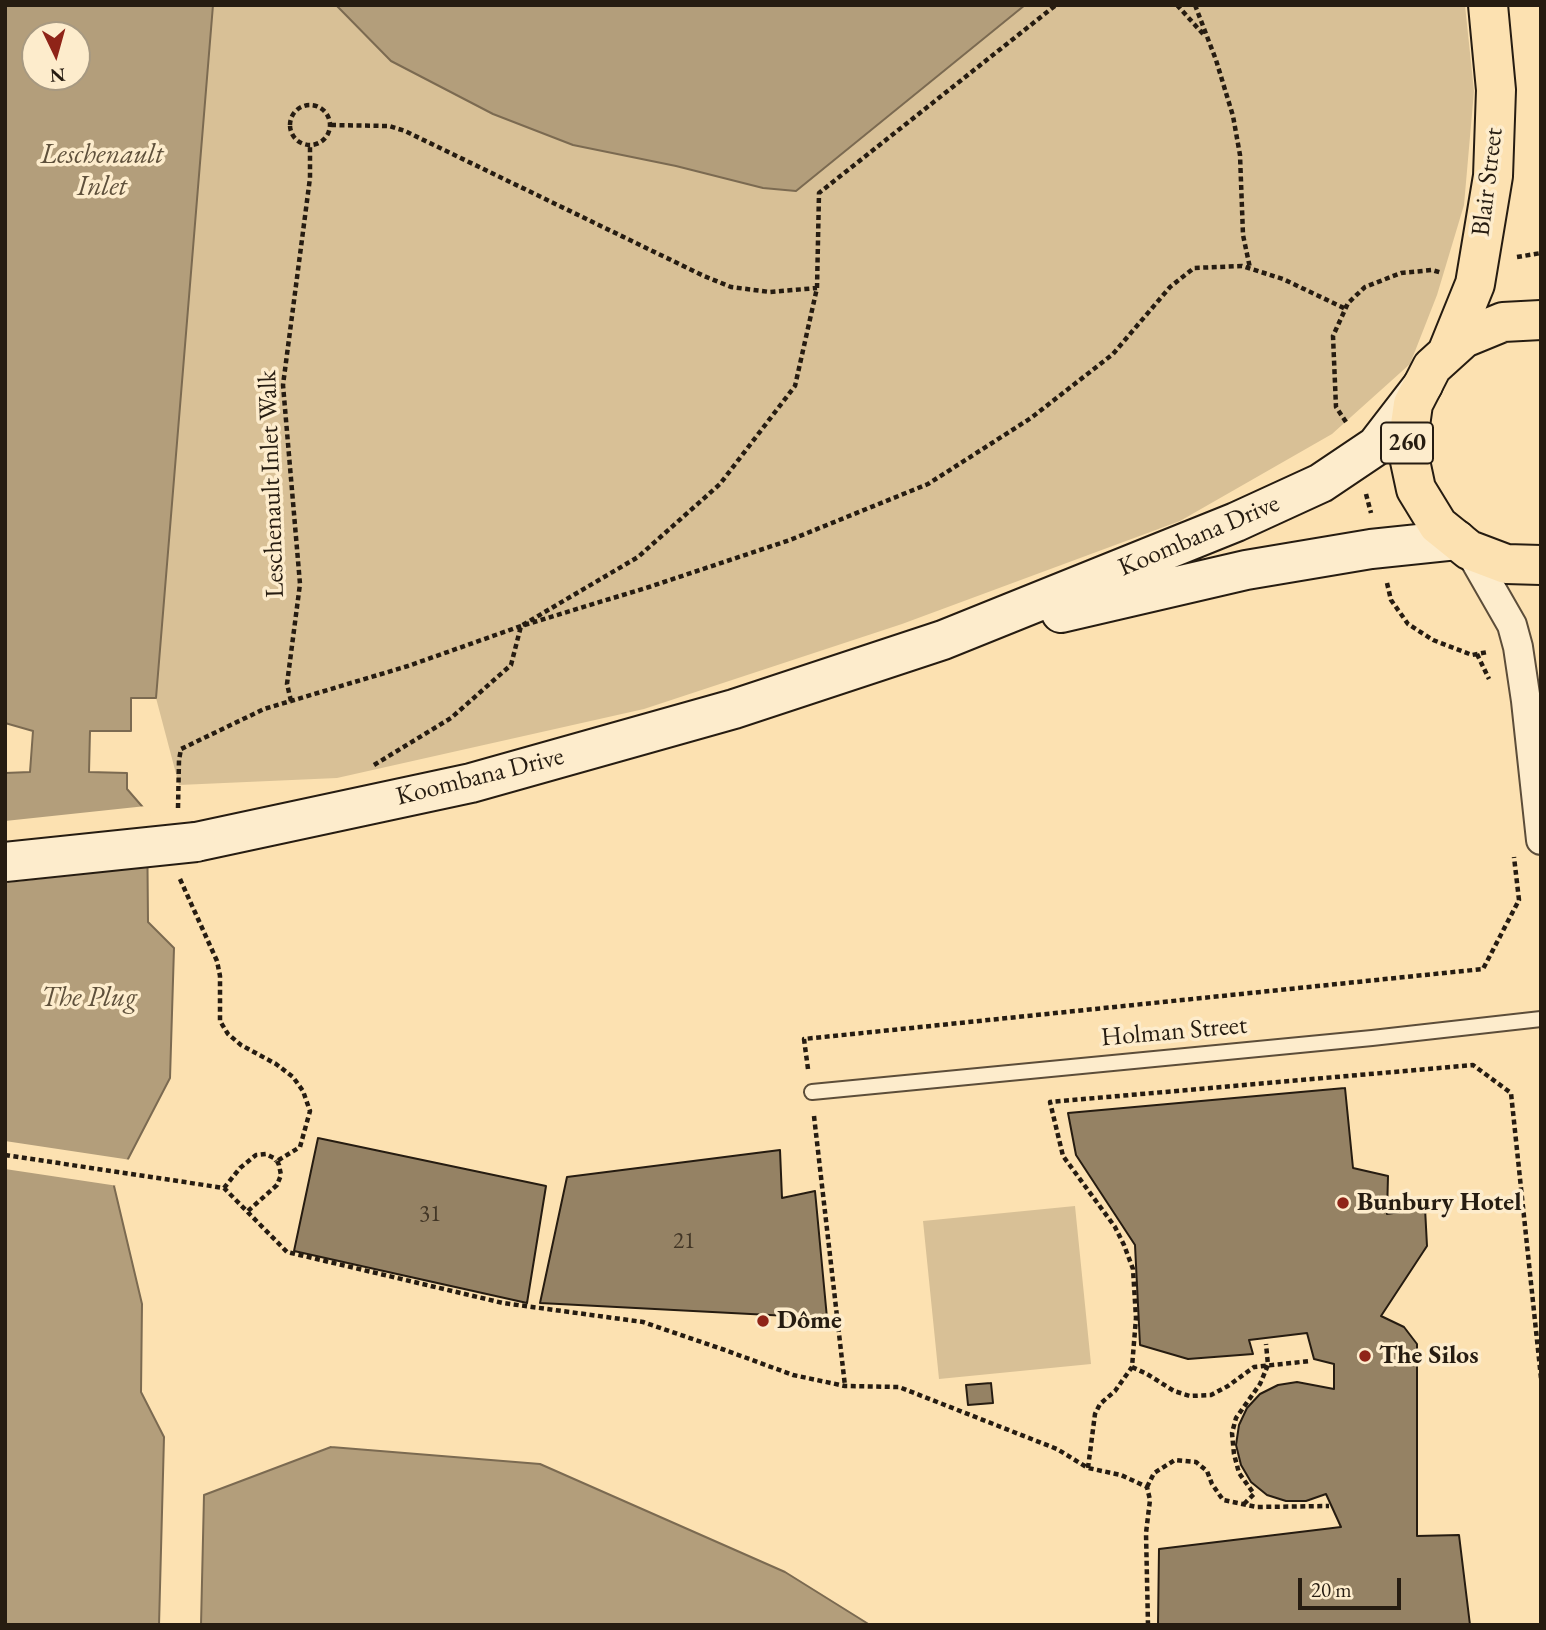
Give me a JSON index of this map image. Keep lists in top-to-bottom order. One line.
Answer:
{"streets":{"main road":["Blair Street","260","Koombana Drive"],"lane":["Holman Street"],"path":["Leschenault Inlet Walk"]},"crossings":[["Blair Street","260"],["260","Koombana Drive"]],"water":["Leschenault Inlet","The Plug"],"places":["Bunbury Hotel","Dôme","The Silos"],"house_numbers":["31","21"],"scale_bar":"20 m","north":"bottom"}
